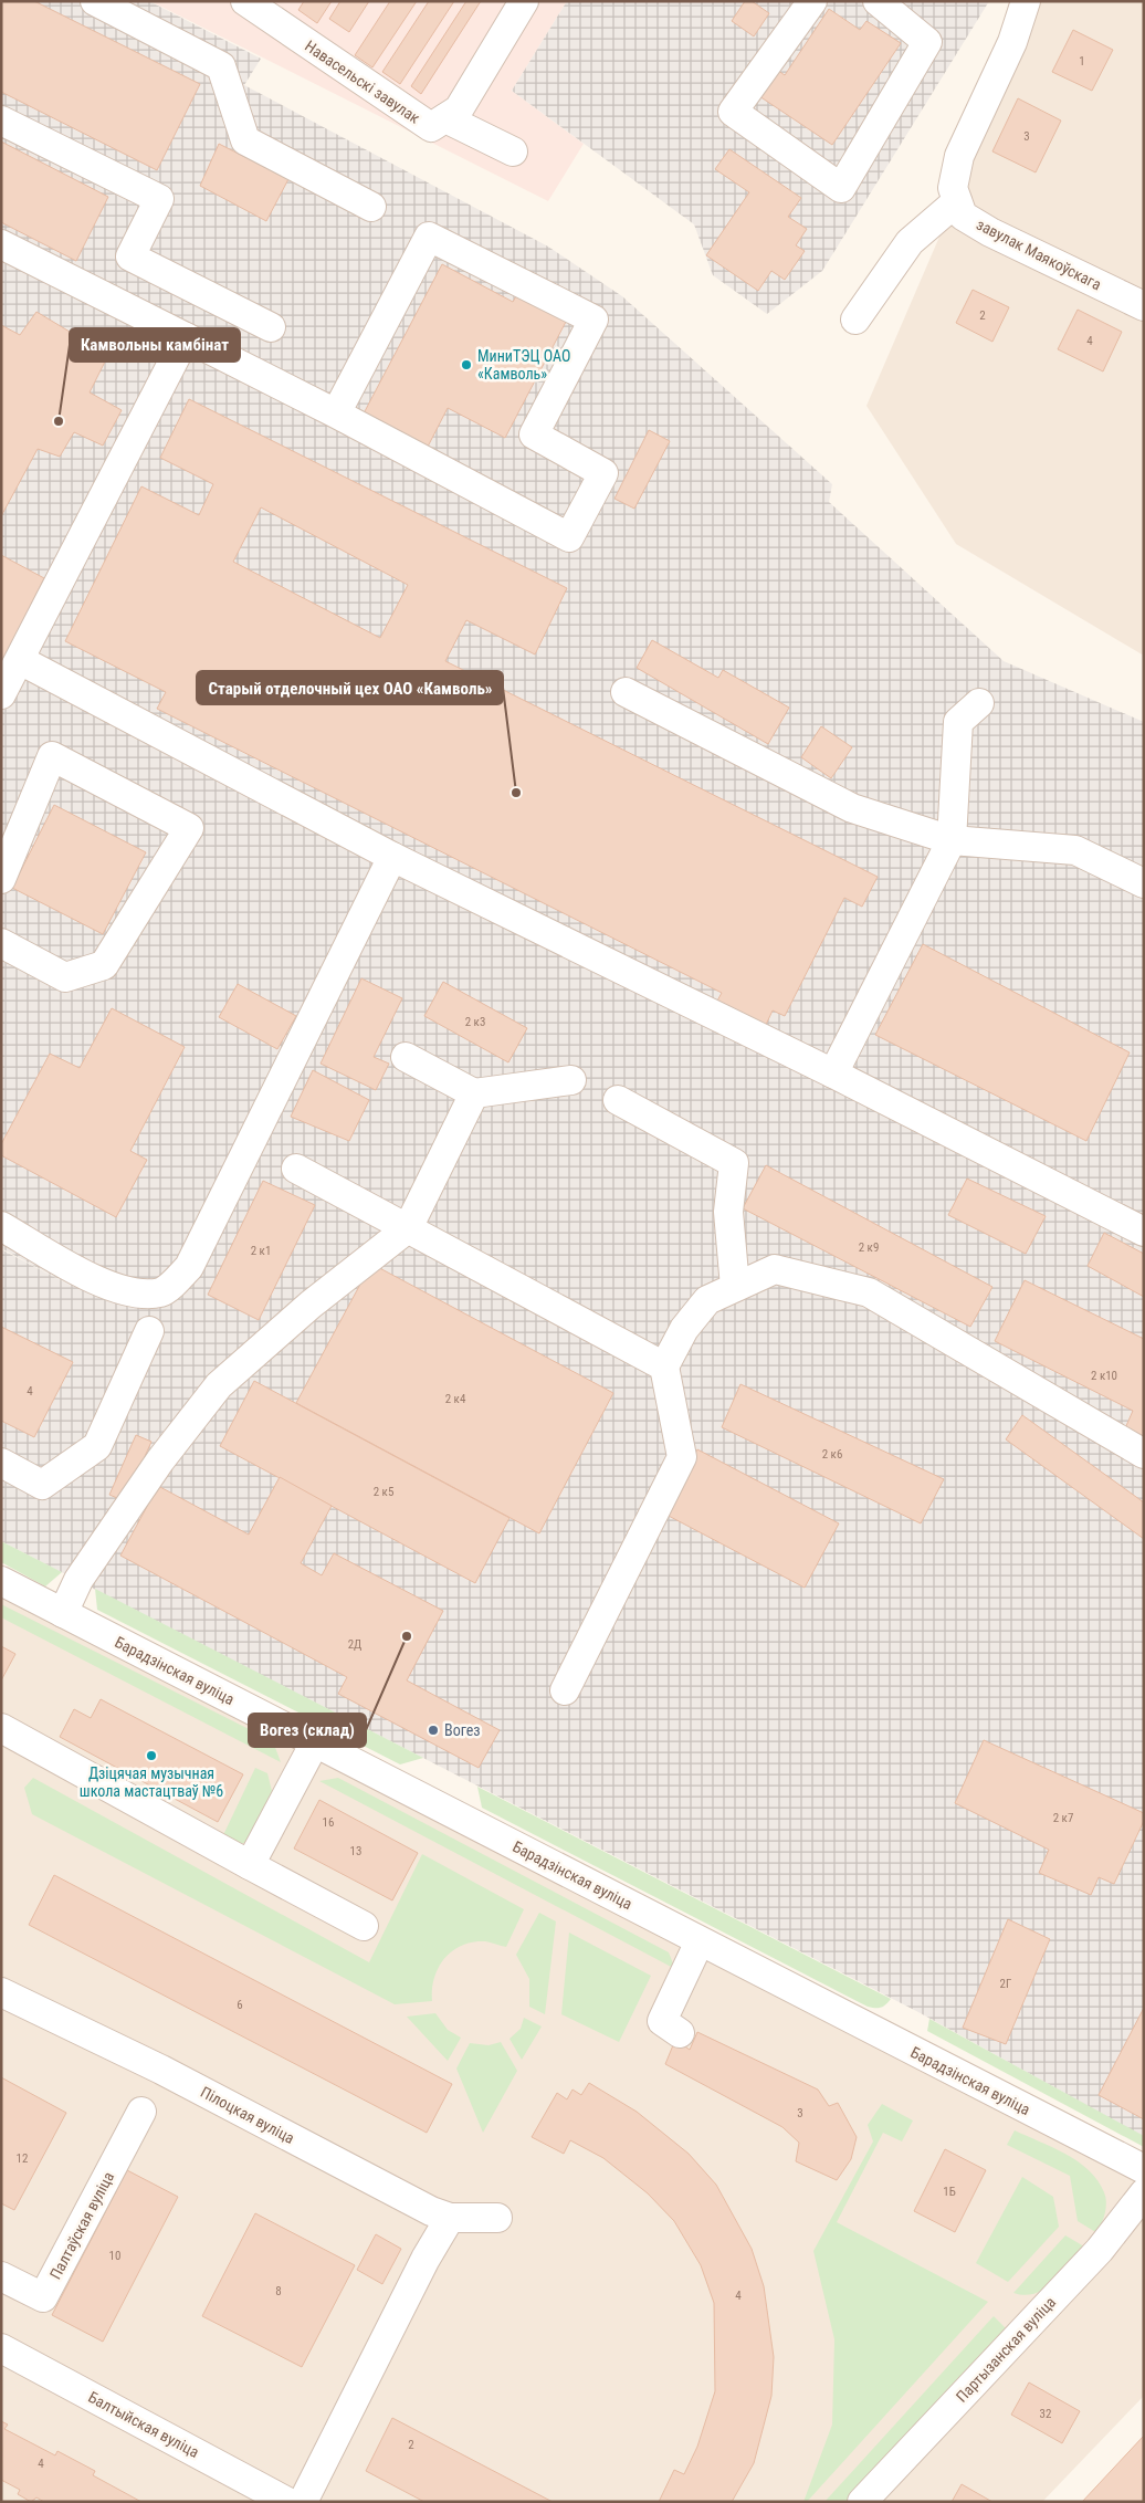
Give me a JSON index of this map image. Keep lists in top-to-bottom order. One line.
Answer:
{"streets":{"street":["Навасельскі завулак","завулак Маякоўскага","Барадзінская вуліца","Пілоцкая вуліца","Палтаўская вуліца","Партызанская вуліца","Балтыйская вуліца"]},"places":["МиниТЭЦ ОАО «Камволь»","Камвольны камбінат","Старый отделочный цех ОАО «Камволь»","Вогез (склад)","Вогез","Дзіцячая музычная школа мастацтваў №6"],"house_numbers":["1","3","2","4","2 к3","2 к9","2 к1","2 к10","4","2 к4","2 к6","2 к5","2Д","2 к7","16","13","2Г","6","3","12","1Б","10","8","4","32","2","4"]}
